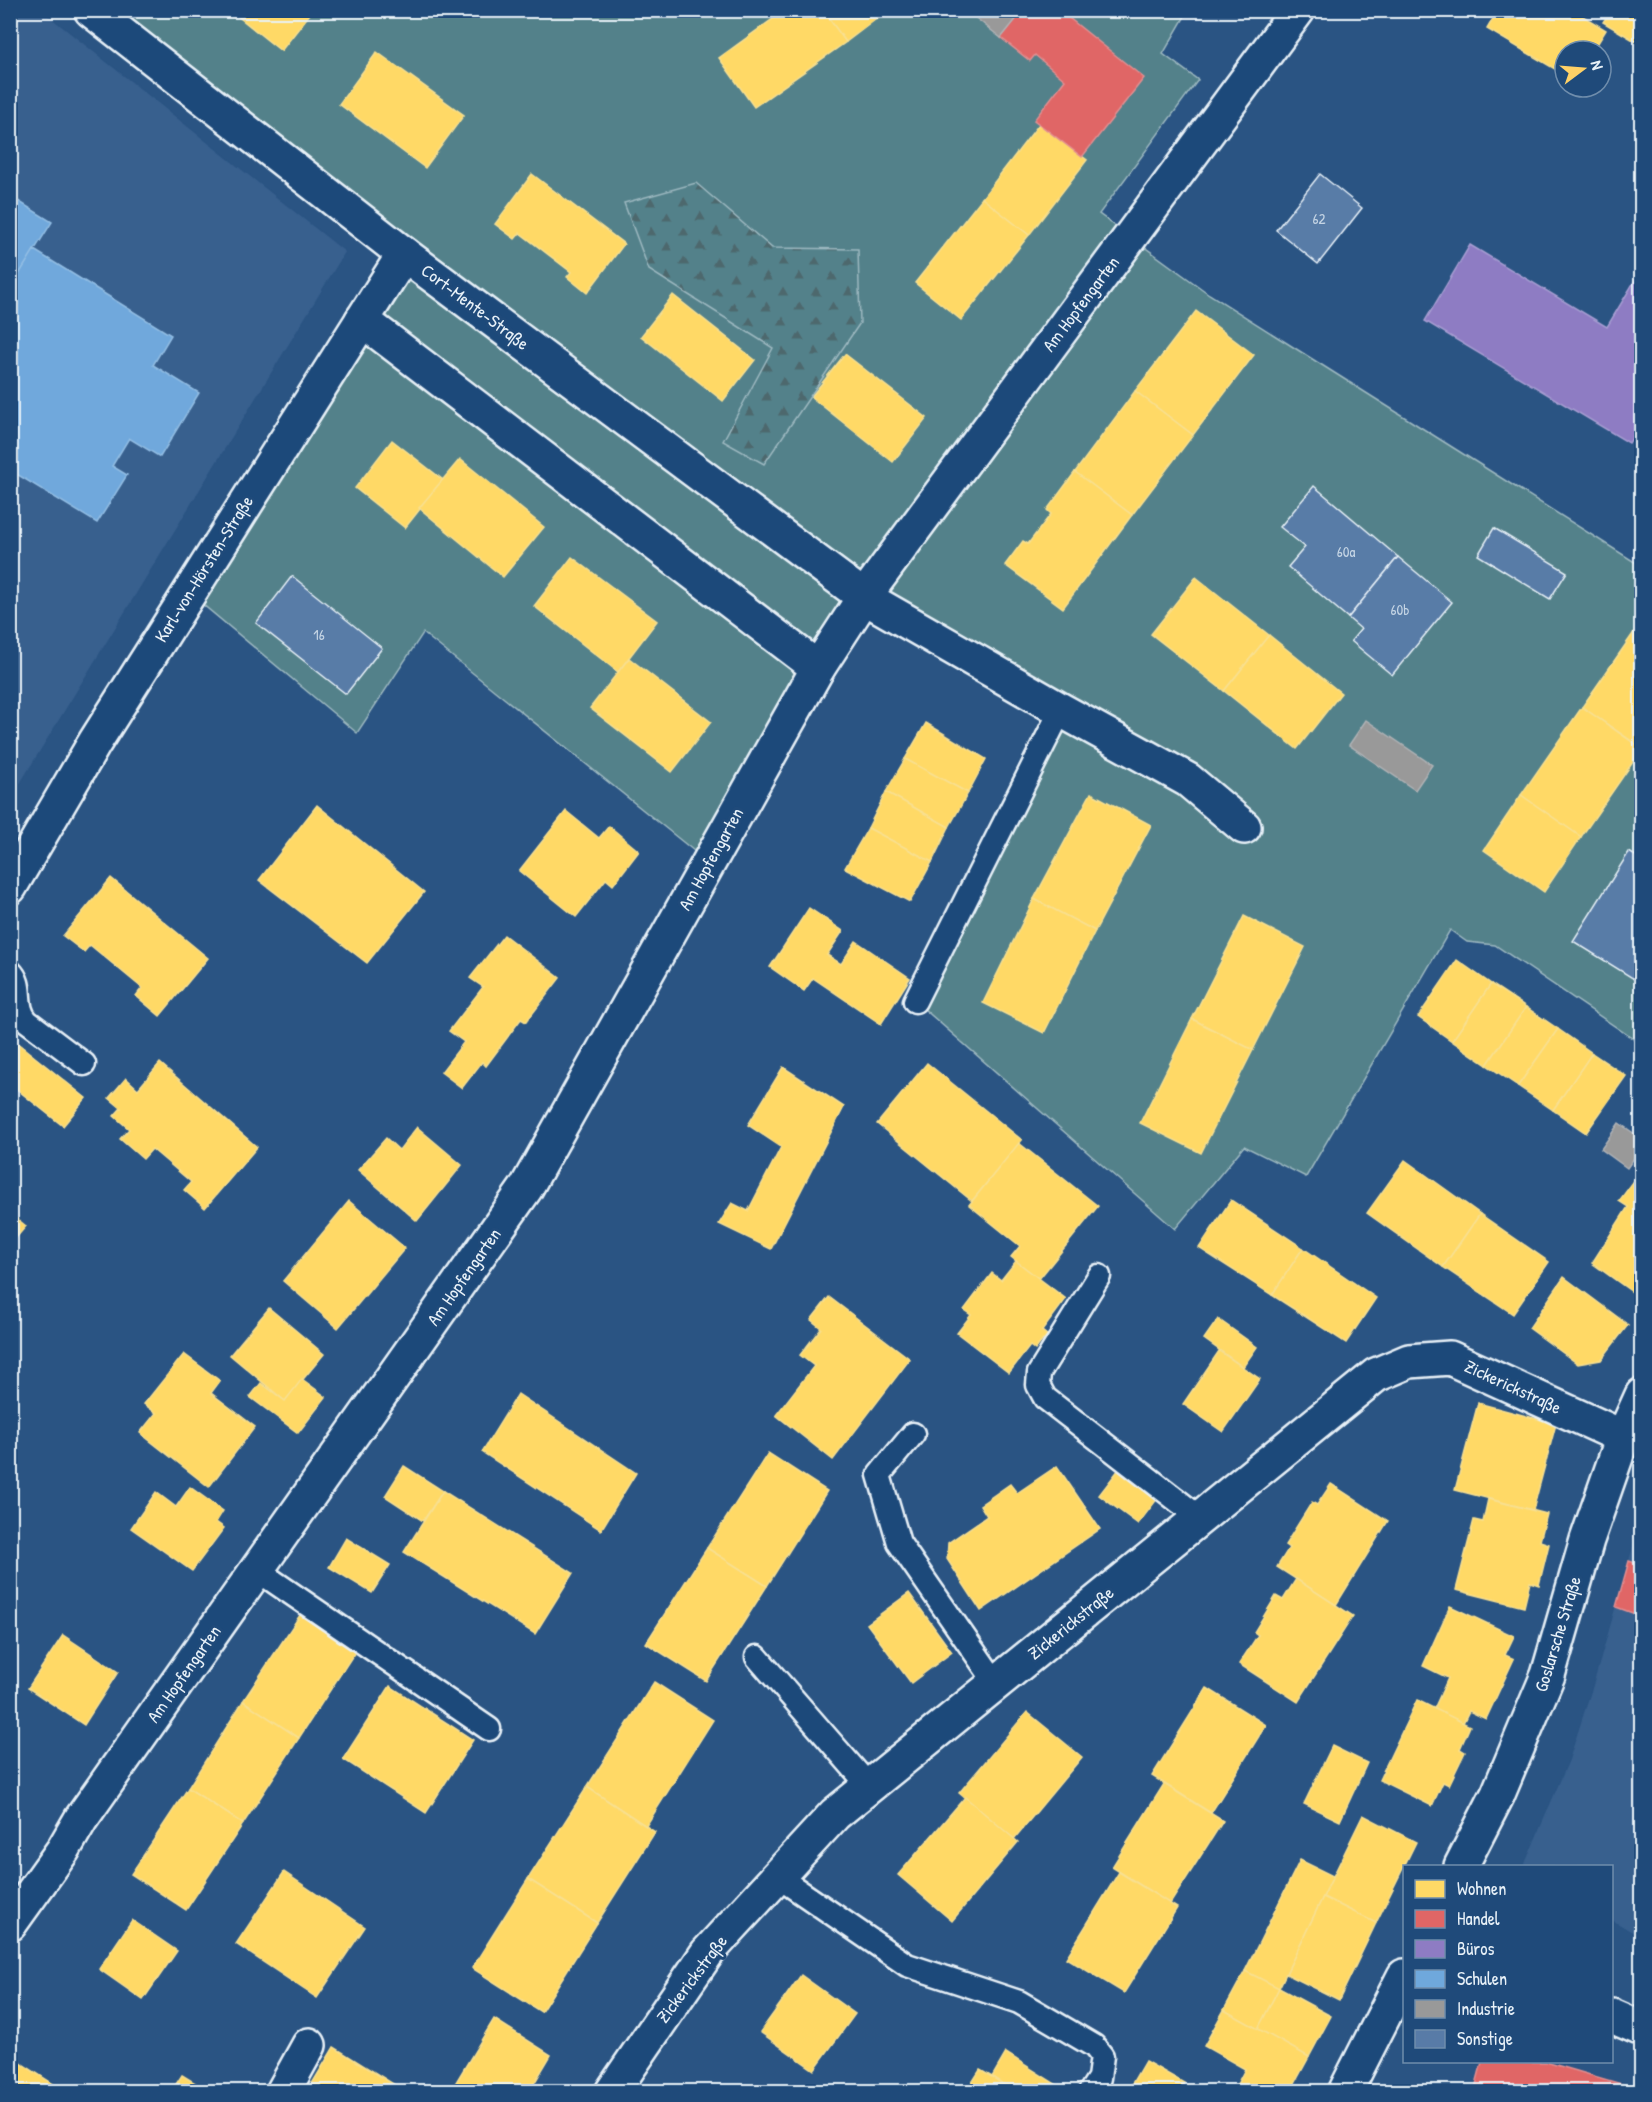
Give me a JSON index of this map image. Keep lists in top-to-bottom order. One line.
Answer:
{"streets":{"street":["Am Hopfengarten","Cort-Mente-Straße","Karl-von-Hörsten-Straße","Zickerickstraße","Goslarsche Straße"]},"crossings":[["Am Hopfengarten","Cort-Mente-Straße"],["Cort-Mente-Straße","Karl-von-Hörsten-Straße"],["Zickerickstraße","Goslarsche Straße"]],"house_numbers":["62","60a","60b","16"],"legend":["Wohnen","Handel","Büros","Schulen","Industrie","Sonstige"],"north":"right"}
